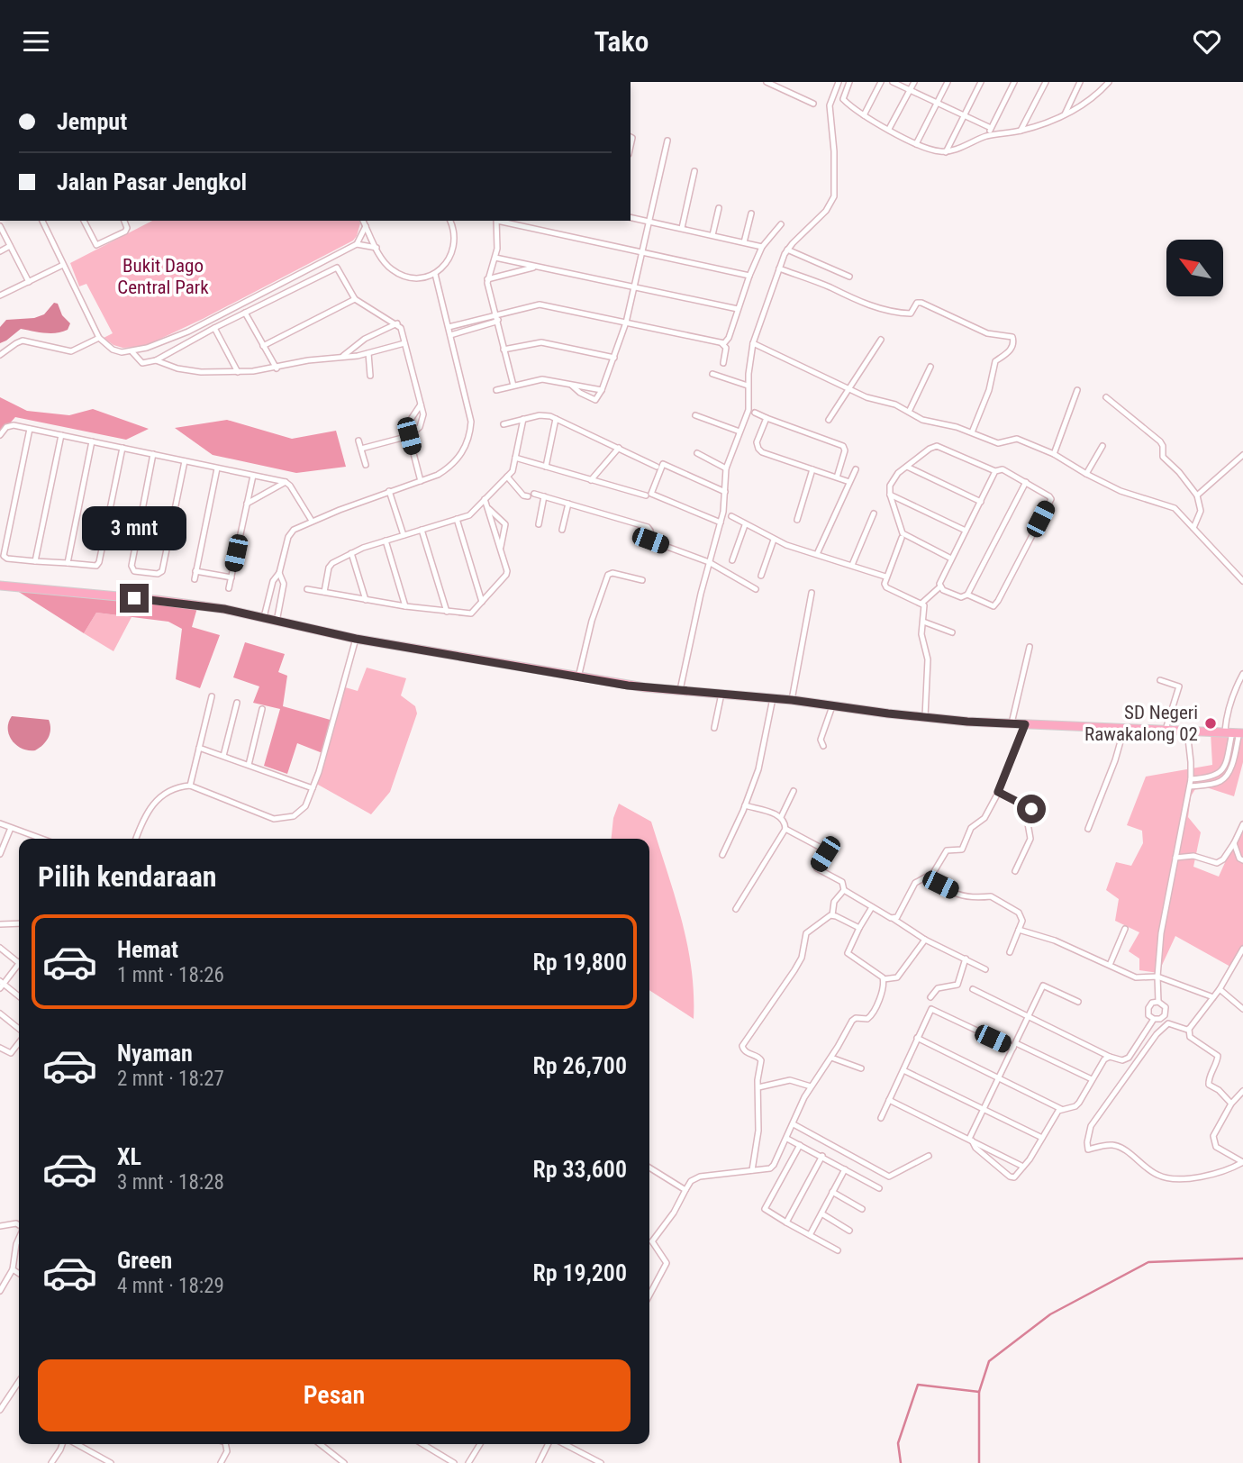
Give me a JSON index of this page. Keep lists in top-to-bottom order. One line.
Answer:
{"parks":["Bukit Dago Central Park"],"places":["SD Negeri Rawakalong 02"],"north":"top left","page":{"header":"Tako","banner":["Jemput","Jalan Pasar Jengkol"],"bubble":"3 mnt","heading":"Pilih kendaraan","list":[{"name":"Hemat","note":"1 mnt · 18:26","value":"Rp 19,800"},{"name":"Nyaman","note":"2 mnt · 18:27","value":"Rp 26,700"},{"name":"XL","note":"3 mnt · 18:28","value":"Rp 33,600"},{"name":"Green","note":"4 mnt · 18:29","value":"Rp 19,200"}],"buttons":"Pesan"}}
